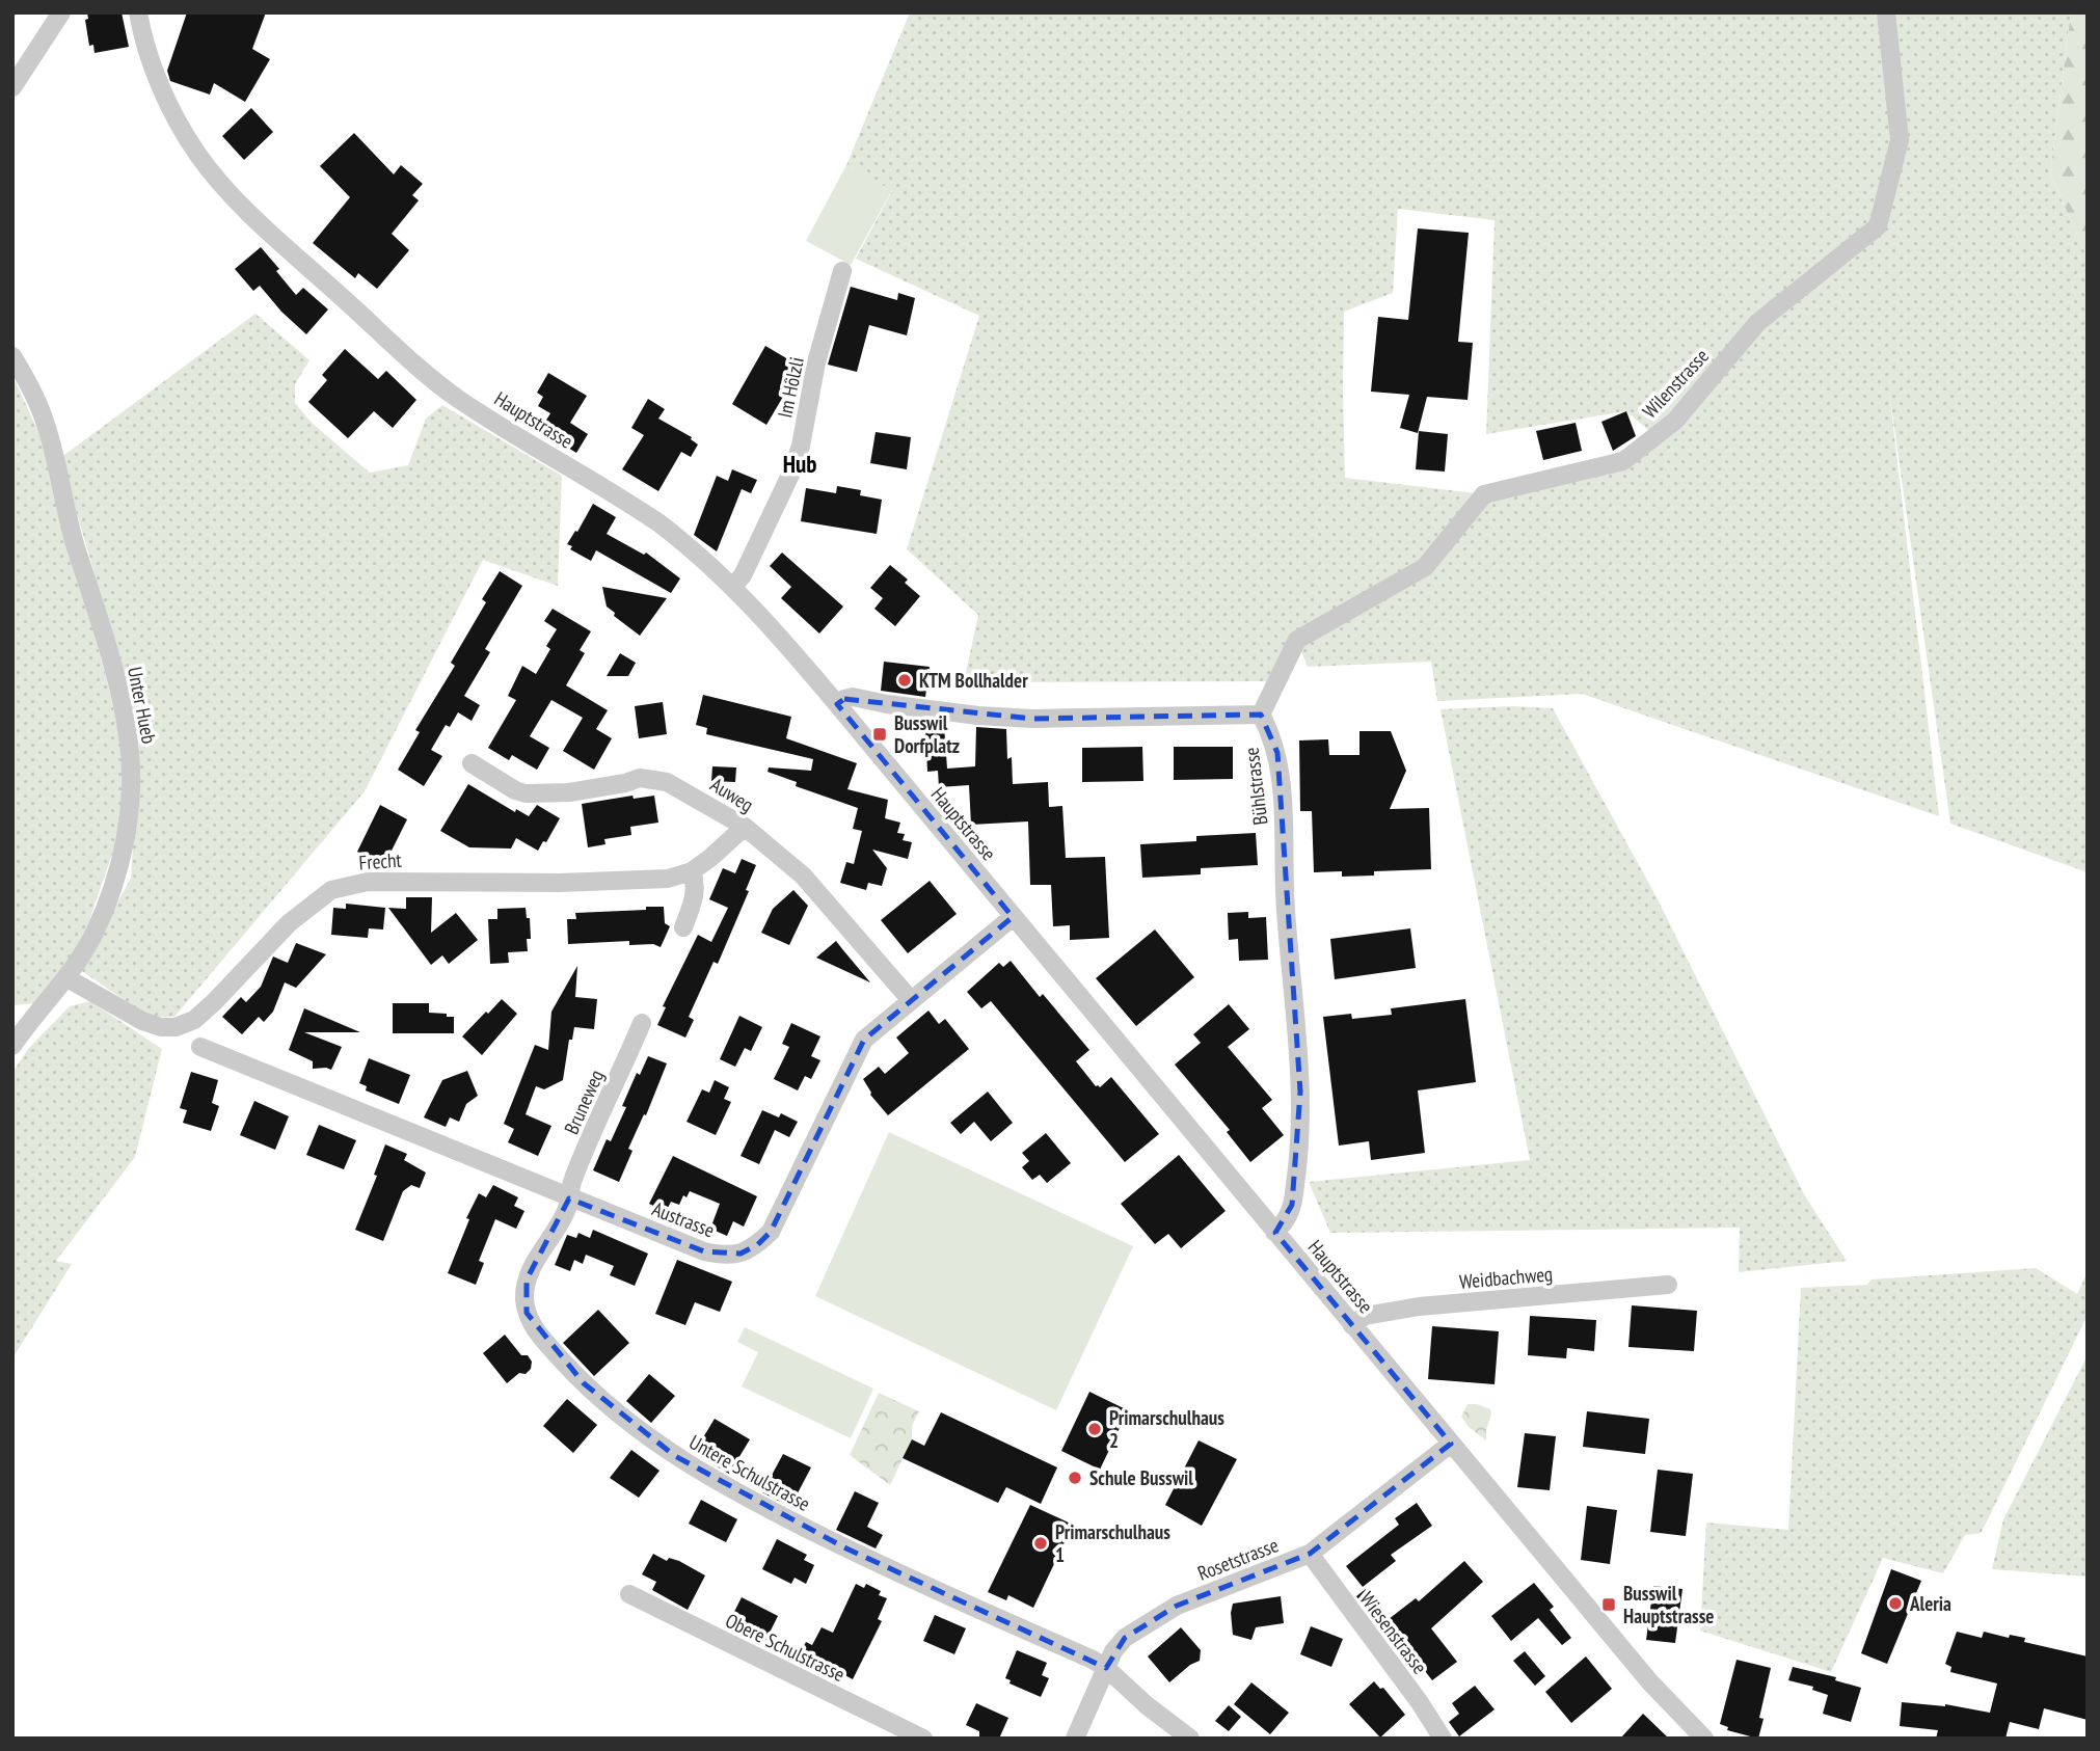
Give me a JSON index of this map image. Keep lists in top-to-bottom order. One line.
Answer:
{"streets":{"street":["Wilenstrasse","Im Hölzli","Hauptstrasse","Unter Hueb","Bühlstrasse","Auweg","Frecht","Bruneweg","Austrasse","Weidbachweg","Untere Schulstrasse","Rosetstrasse","Wiesenstrasse","Obere Schulstrasse"]},"crossings":[["Wilenstrasse","Bühlstrasse"],["Im Hölzli","Hauptstrasse"],["Hauptstrasse","Bühlstrasse"],["Hauptstrasse","Austrasse"],["Hauptstrasse","Weidbachweg"],["Hauptstrasse","Rosetstrasse"],["Unter Hueb","Frecht"],["Auweg","Frecht"],["Auweg","Austrasse"],["Bruneweg","Austrasse"],["Bruneweg","Untere Schulstrasse"],["Austrasse","Untere Schulstrasse"],["Untere Schulstrasse","Rosetstrasse"],["Rosetstrasse","Wiesenstrasse"]],"districts":["Hub"],"places":{"other":["KTM Bollhalder","Primarschulhaus 2","Schule Busswil","Primarschulhaus 1","Aleria"],"transit":["Busswil Dorfplatz","Busswil Hauptstrasse"]}}
